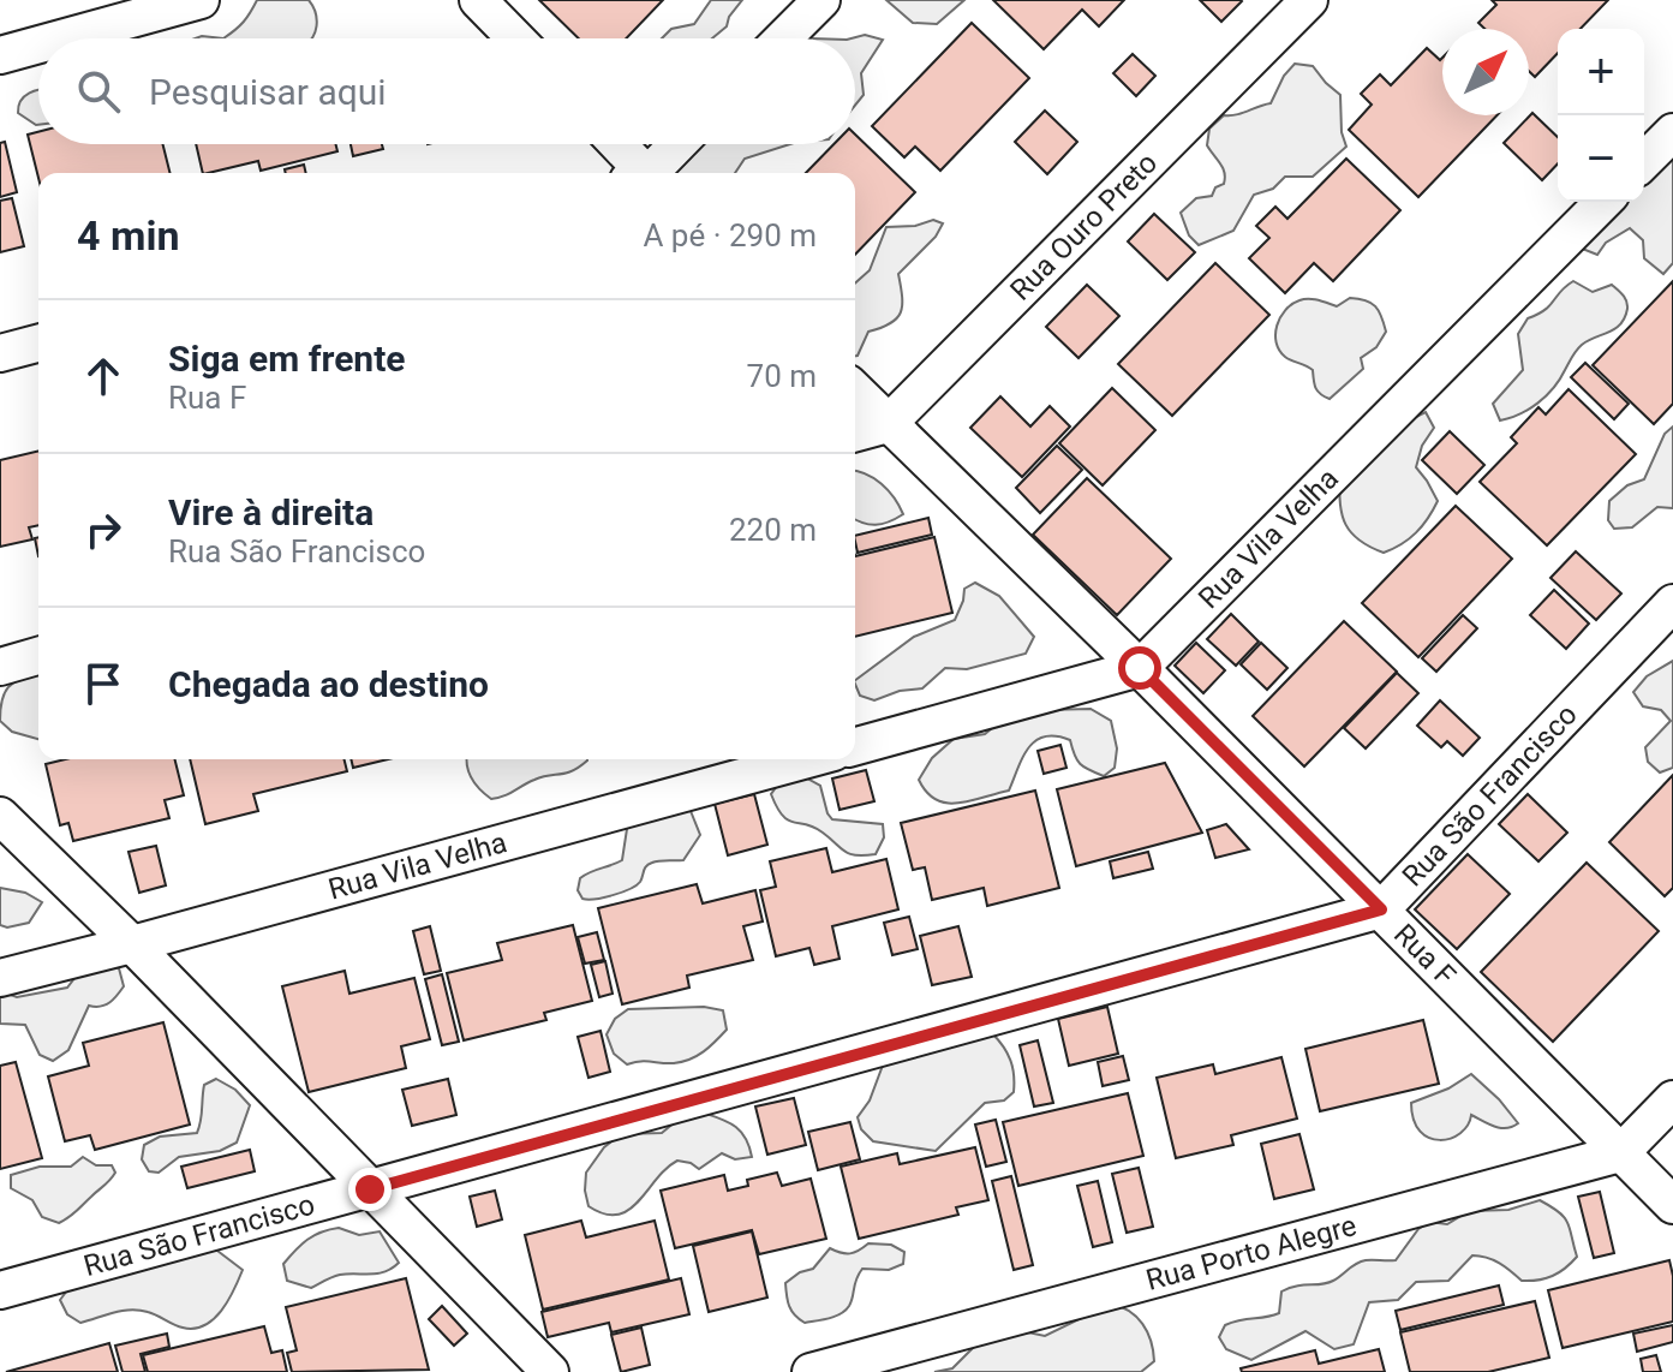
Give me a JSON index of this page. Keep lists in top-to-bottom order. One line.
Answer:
{"streets":{"street":["Rua Ouro Preto","Rua Vila Velha","Rua São Francisco","Rua F","Rua Porto Alegre"]},"crossings":[["Rua Ouro Preto","Rua F"],["Rua Vila Velha","Rua F"],["Rua São Francisco","Rua F"],["Rua F","Rua Porto Alegre"]],"north":"top right","page":{"map_buttons":["+","−"],"search":"Pesquisar aqui","heading":["4 min","A pé · 290 m"],"list":[["Siga em frente","Rua F","70 m"],["Vire à direita","Rua São Francisco","220 m"],"Chegada ao destino"]}}
